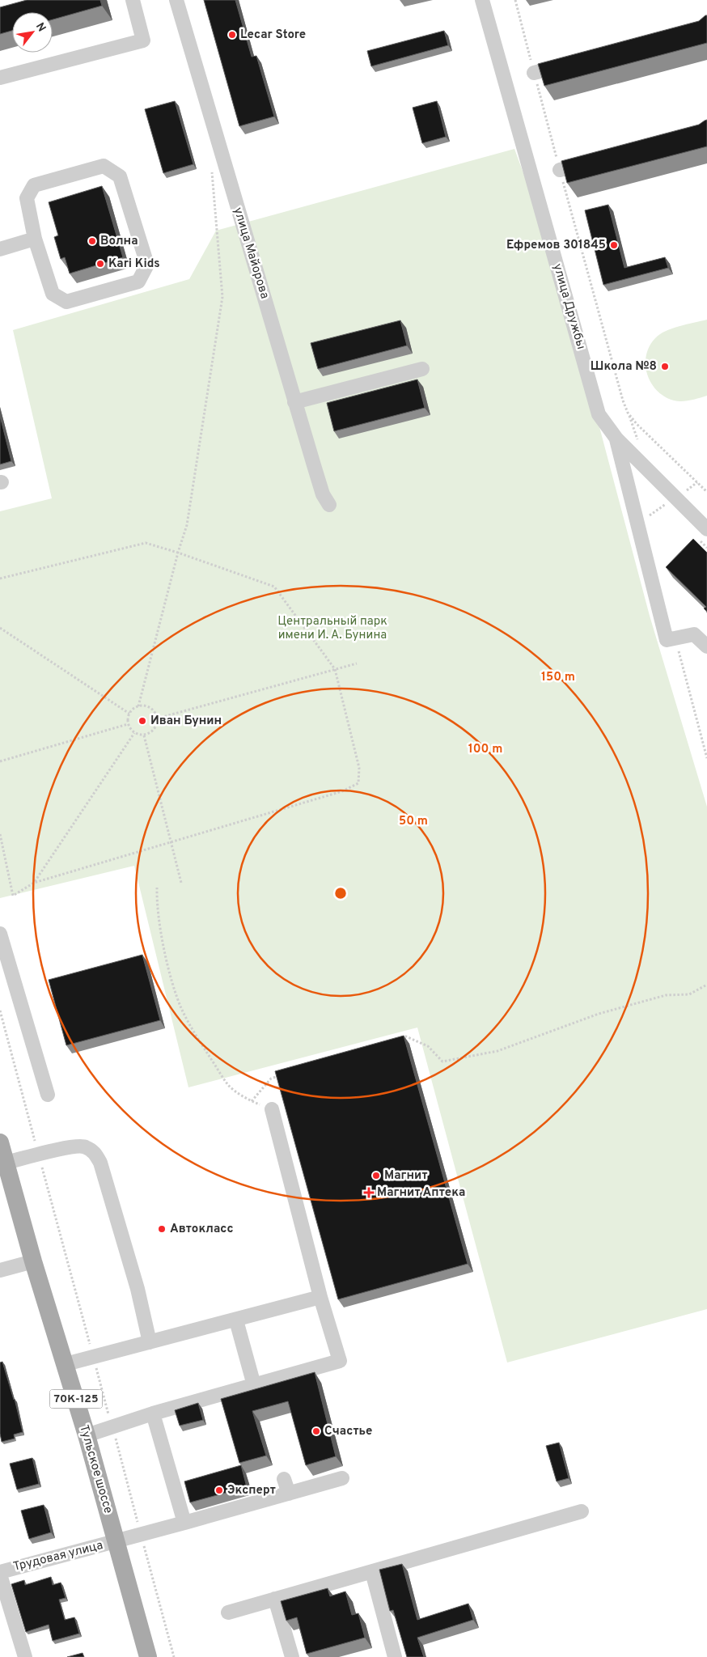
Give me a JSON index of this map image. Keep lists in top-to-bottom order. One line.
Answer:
{"streets":{"main road":["70К-125","Тульское шоссе"],"street":["улица Майорова","улица Дружбы","Трудовая улица"]},"crossings":[["Тульское шоссе","Трудовая улица"]],"parks":["Центральный парк имени И. А. Бунина"],"places":{"other":["Lecar Store","Волна","Ефремов 301845","Kari Kids","Школа №8","Иван Бунин","Магнит","Автокласс","Счастье","Эксперт"],"health":["Магнит Аптека"]},"north":"top right","rings":["150 m","100 m","50 m"]}
